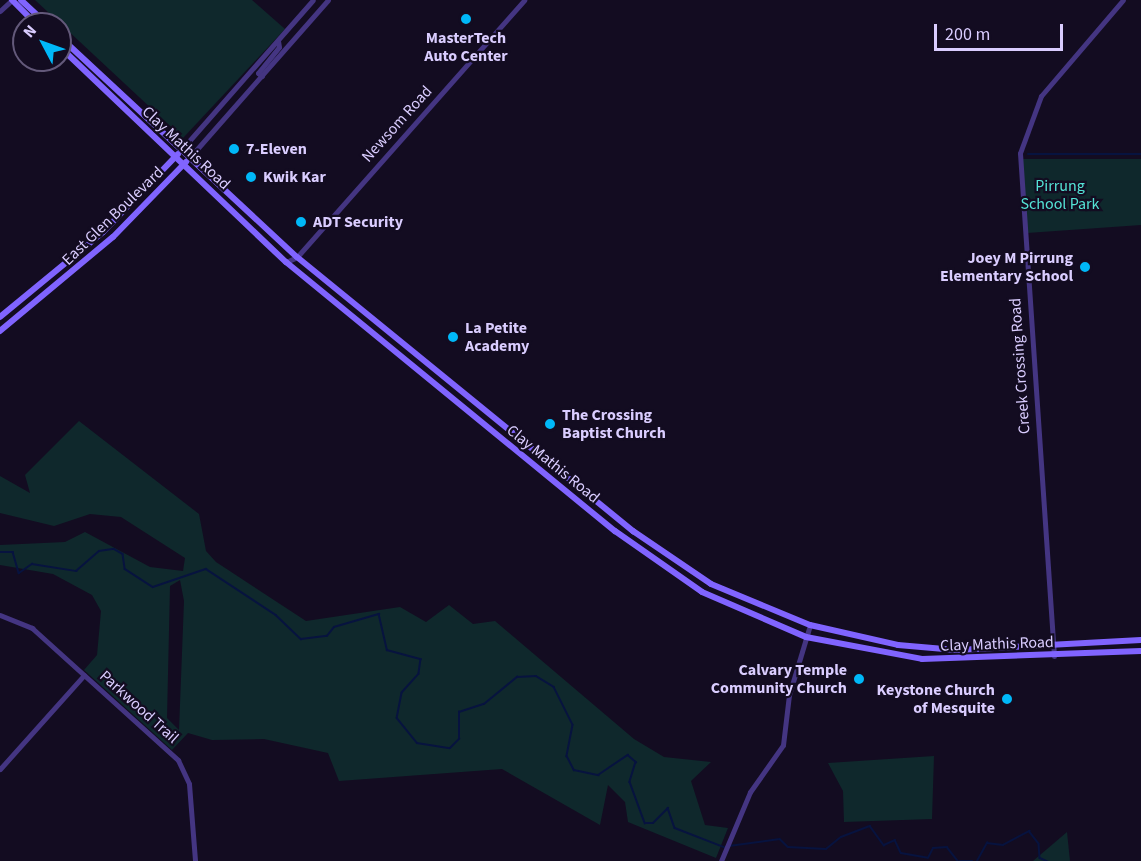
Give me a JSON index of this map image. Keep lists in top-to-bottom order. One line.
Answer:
{"streets":{"main road":["Clay Mathis Road","East Glen Boulevard"],"street":["Newsom Road","Creek Crossing Road","Parkwood Trail"]},"crossings":[["Newsom Road","Clay Mathis Road"],["Clay Mathis Road","East Glen Boulevard"],["Clay Mathis Road","Creek Crossing Road"]],"parks":["Pirrung School Park"],"places":["MasterTech Auto Center","7-Eleven","Kwik Kar","ADT Security","Joey M Pirrung Elementary School","La Petite Academy","The Crossing Baptist Church","Calvary Temple Community Church","Keystone Church of Mesquite"],"scale_bar":"200 m","north":"top left"}
